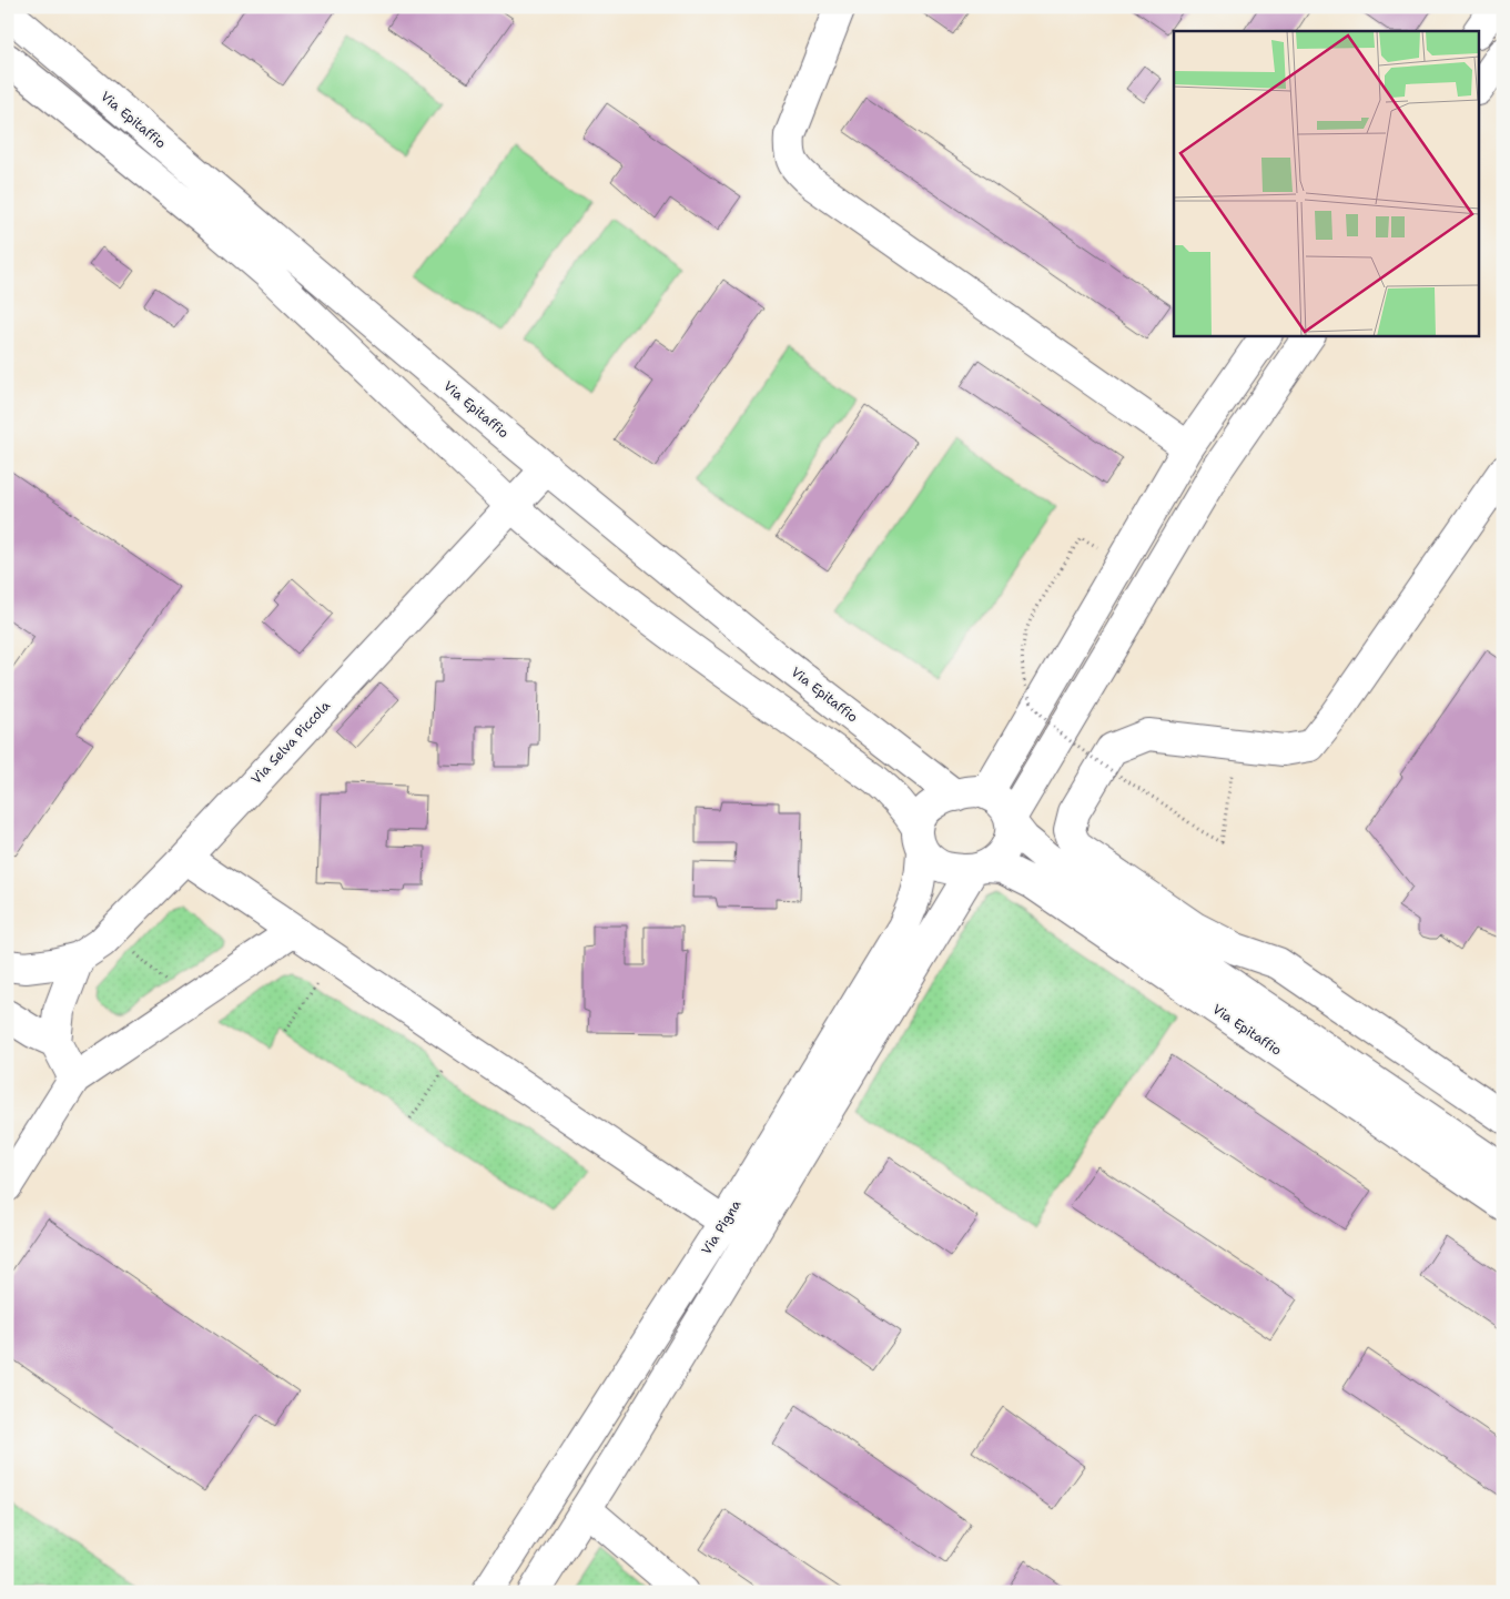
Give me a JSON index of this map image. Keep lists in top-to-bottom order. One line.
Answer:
{"streets":{"street":["Via Epitaffio","Via Selva Piccola","Via Pigna"]},"crossings":[["Via Epitaffio","Via Selva Piccola"],["Via Epitaffio","Via Pigna"]]}
